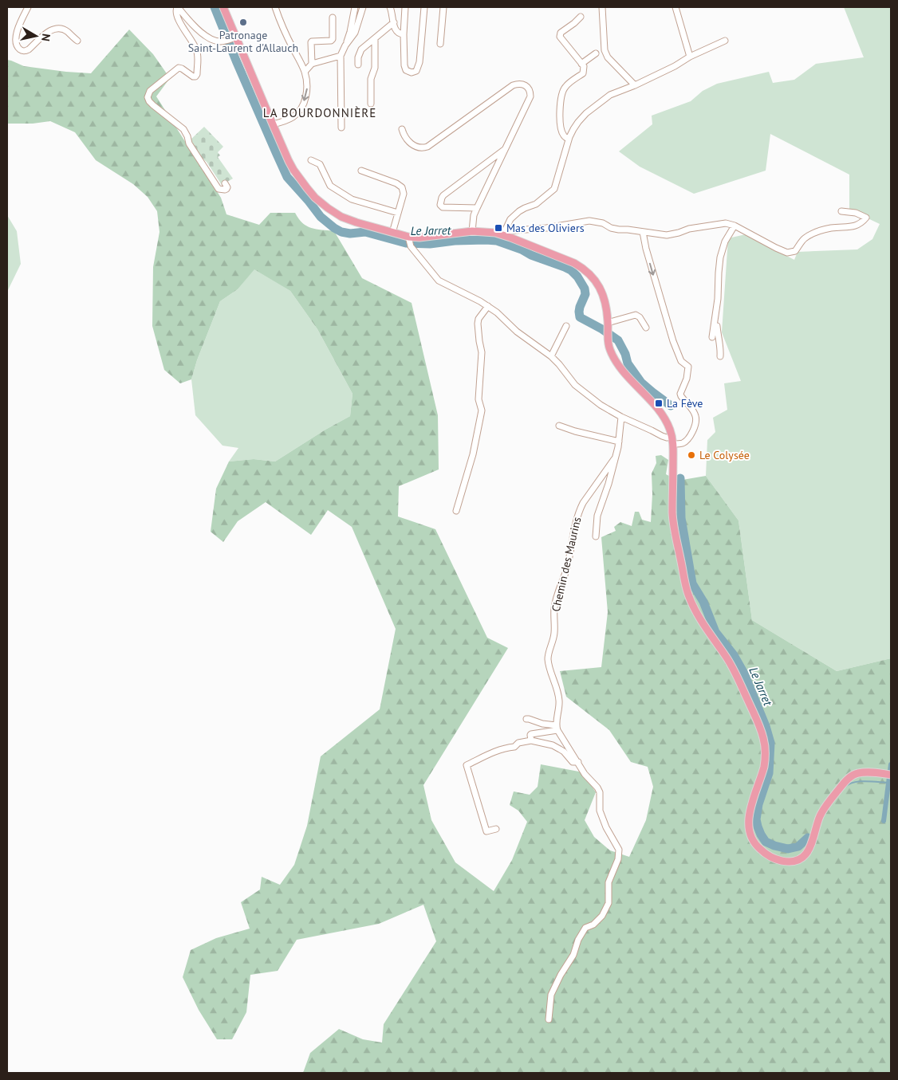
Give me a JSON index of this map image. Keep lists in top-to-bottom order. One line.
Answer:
{"streets":{"street":["Chemin des Maurins"]},"districts":["LA BOURDONNIÈRE"],"water":["Le Jarret"],"places":{"other":["Patronage Saint-Laurent d'Allauch","Le Colysée"],"transit":["Mas des Oliviers","La Fève"]},"north":"right"}
